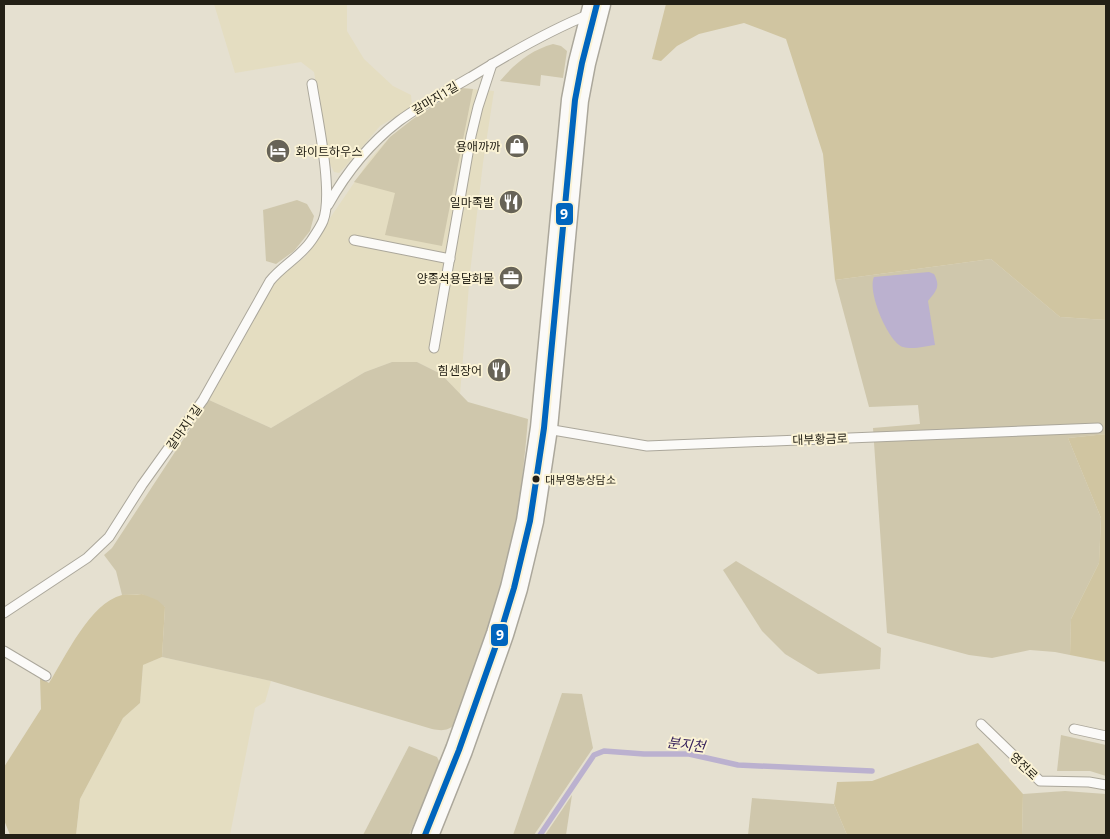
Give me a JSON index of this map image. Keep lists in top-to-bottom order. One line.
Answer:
{"streets":{"lane":["갈마지1길","대부황금로","영전로"]},"water":["분지천"],"places":{"shop":["용애까까"],"hotel":["화이트하우스"],"restaurant":["일마족발","힘센장어"],"office":["양종석용달화물"],"other":["대부영농상담소"]},"lines":["transit line 9"]}
